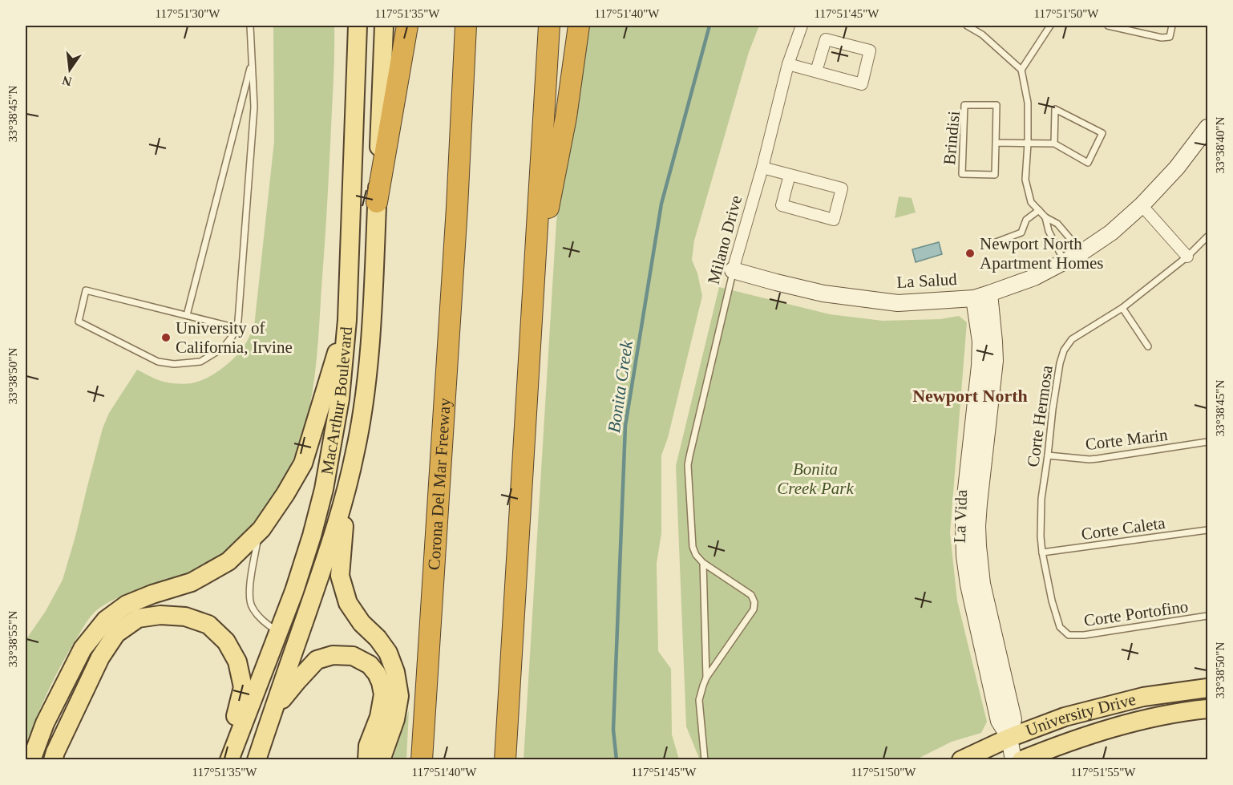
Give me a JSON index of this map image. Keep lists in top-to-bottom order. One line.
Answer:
{"streets":{"highway":["Corona Del Mar Freeway"],"main road":["MacArthur Boulevard","University Drive"],"street":["Milano Drive","La Salud","La Vida"],"lane":["Brindisi","Corte Hermosa","Corte Marin","Corte Caleta","Corte Portofino"]},"crossings":[["Milano Drive","La Salud"],["La Salud","La Vida"],["Corte Hermosa","Corte Marin"],["Corte Hermosa","Corte Caleta"],["Corte Hermosa","Corte Portofino"],["La Vida","University Drive"]],"districts":["Newport North"],"water":["Bonita Creek"],"parks":["Bonita Creek Park"],"places":["Newport North Apartment Homes","University of California, Irvine"],"north":"bottom","coordinates":["117°51'30\"W","117°51'35\"W","117°51'40\"W","117°51'45\"W","117°51'50\"W","33°38'45\"N","33°38'40\"N","33°38'50\"N","33°38'55\"N","117°51'55\"W"]}
